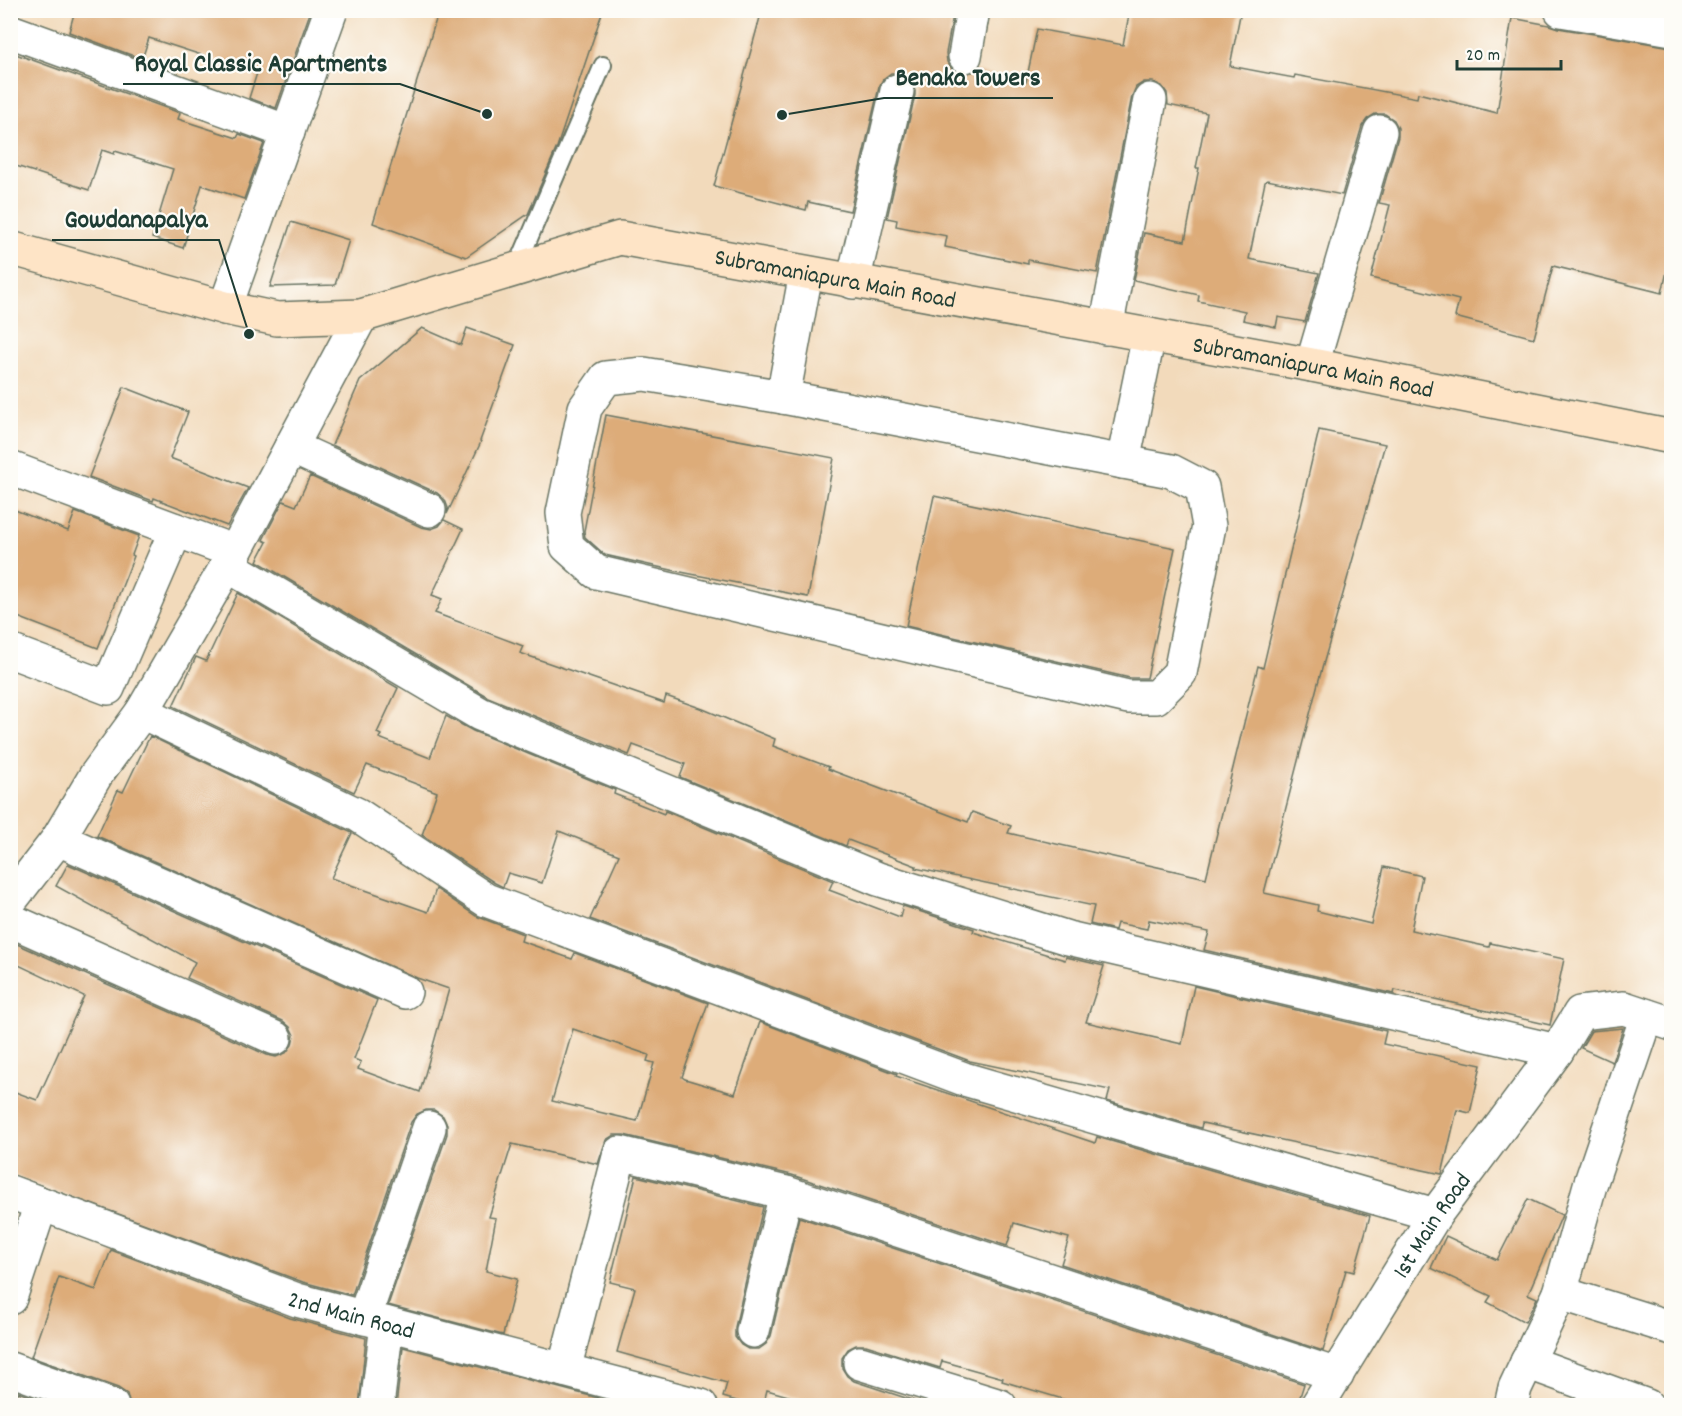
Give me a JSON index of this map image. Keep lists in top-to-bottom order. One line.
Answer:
{"streets":{"main road":["Subramaniapura Main Road"],"street":["1st Main Road","2nd Main Road"]},"places":["Royal Classic Apartments","Benaka Towers","Gowdanapalya"],"scale_bar":"20 m"}
